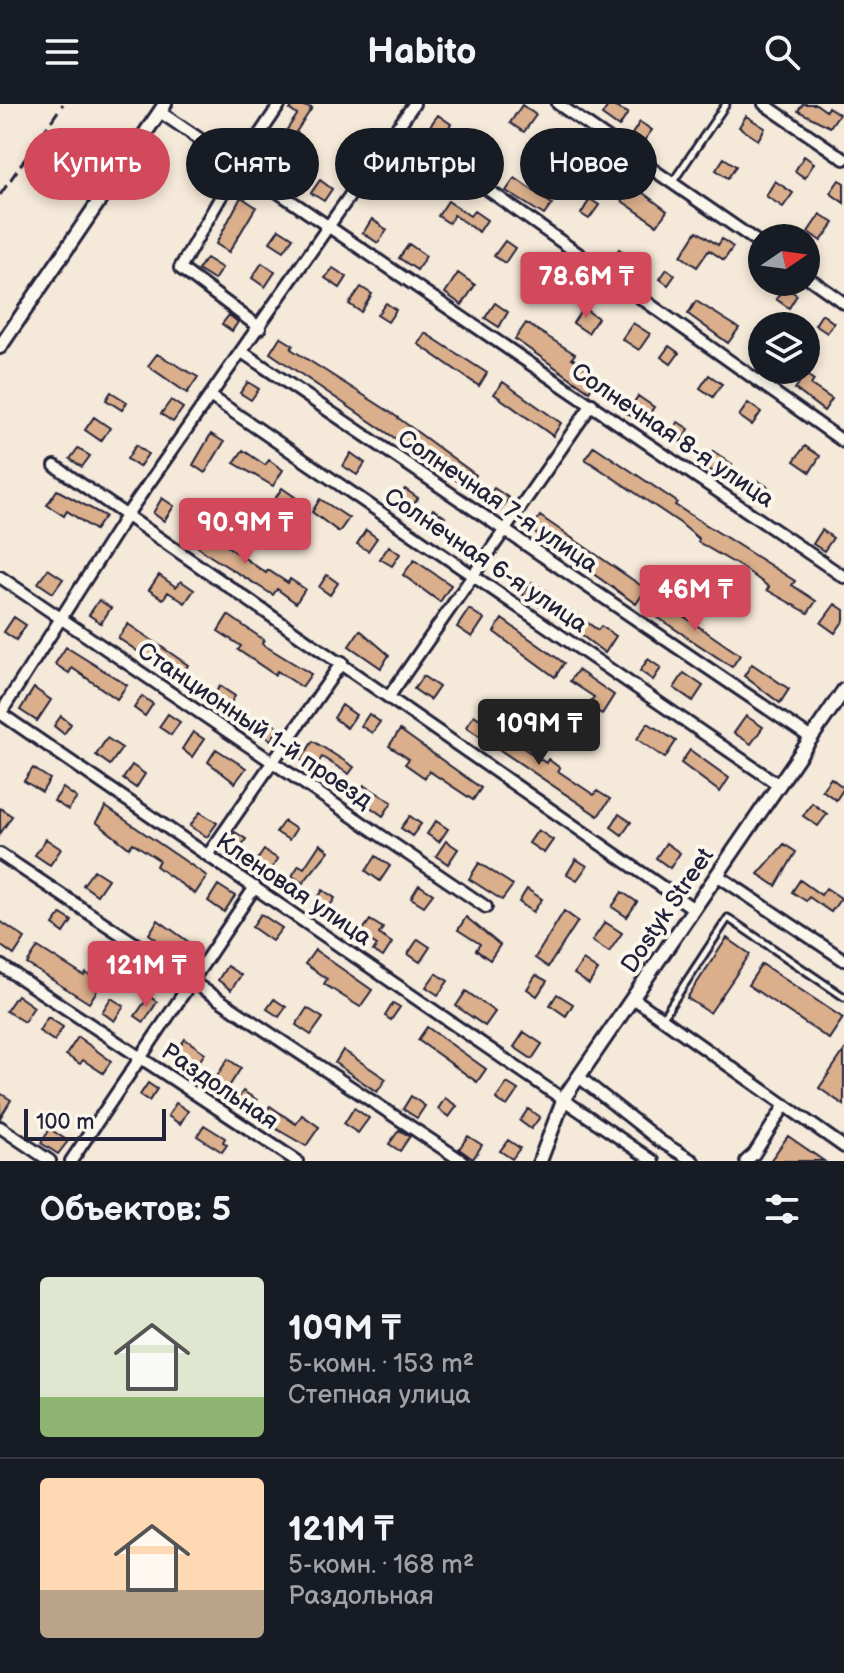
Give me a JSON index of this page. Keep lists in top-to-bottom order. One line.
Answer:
{"streets":{"street":["Солнечная 8-я улица","Солнечная 7-я улица","Солнечная 6-я улица","Станционный 1-й проезд","Кленовая улица","Dostyk Street","Раздольная"]},"crossings":[["Солнечная 7-я улица","Dostyk Street"],["Солнечная 6-я улица","Dostyk Street"],["Кленовая улица","Dostyk Street"]],"scale_bar":"100 m","north":"right","page":{"header":"Habito","chip":["Купить","Снять","Фильтры","Новое"],"price":["78.6M ₸","90.9M ₸","46M ₸","109M ₸","121M ₸"],"scale":"100 m","heading":"Объектов: 5","list":[{"name":"109M ₸","note":"5-комн. · 153 m² · Степная улица"},{"name":"121M ₸","note":"5-комн. · 168 m² · Раздольная"}]}}
